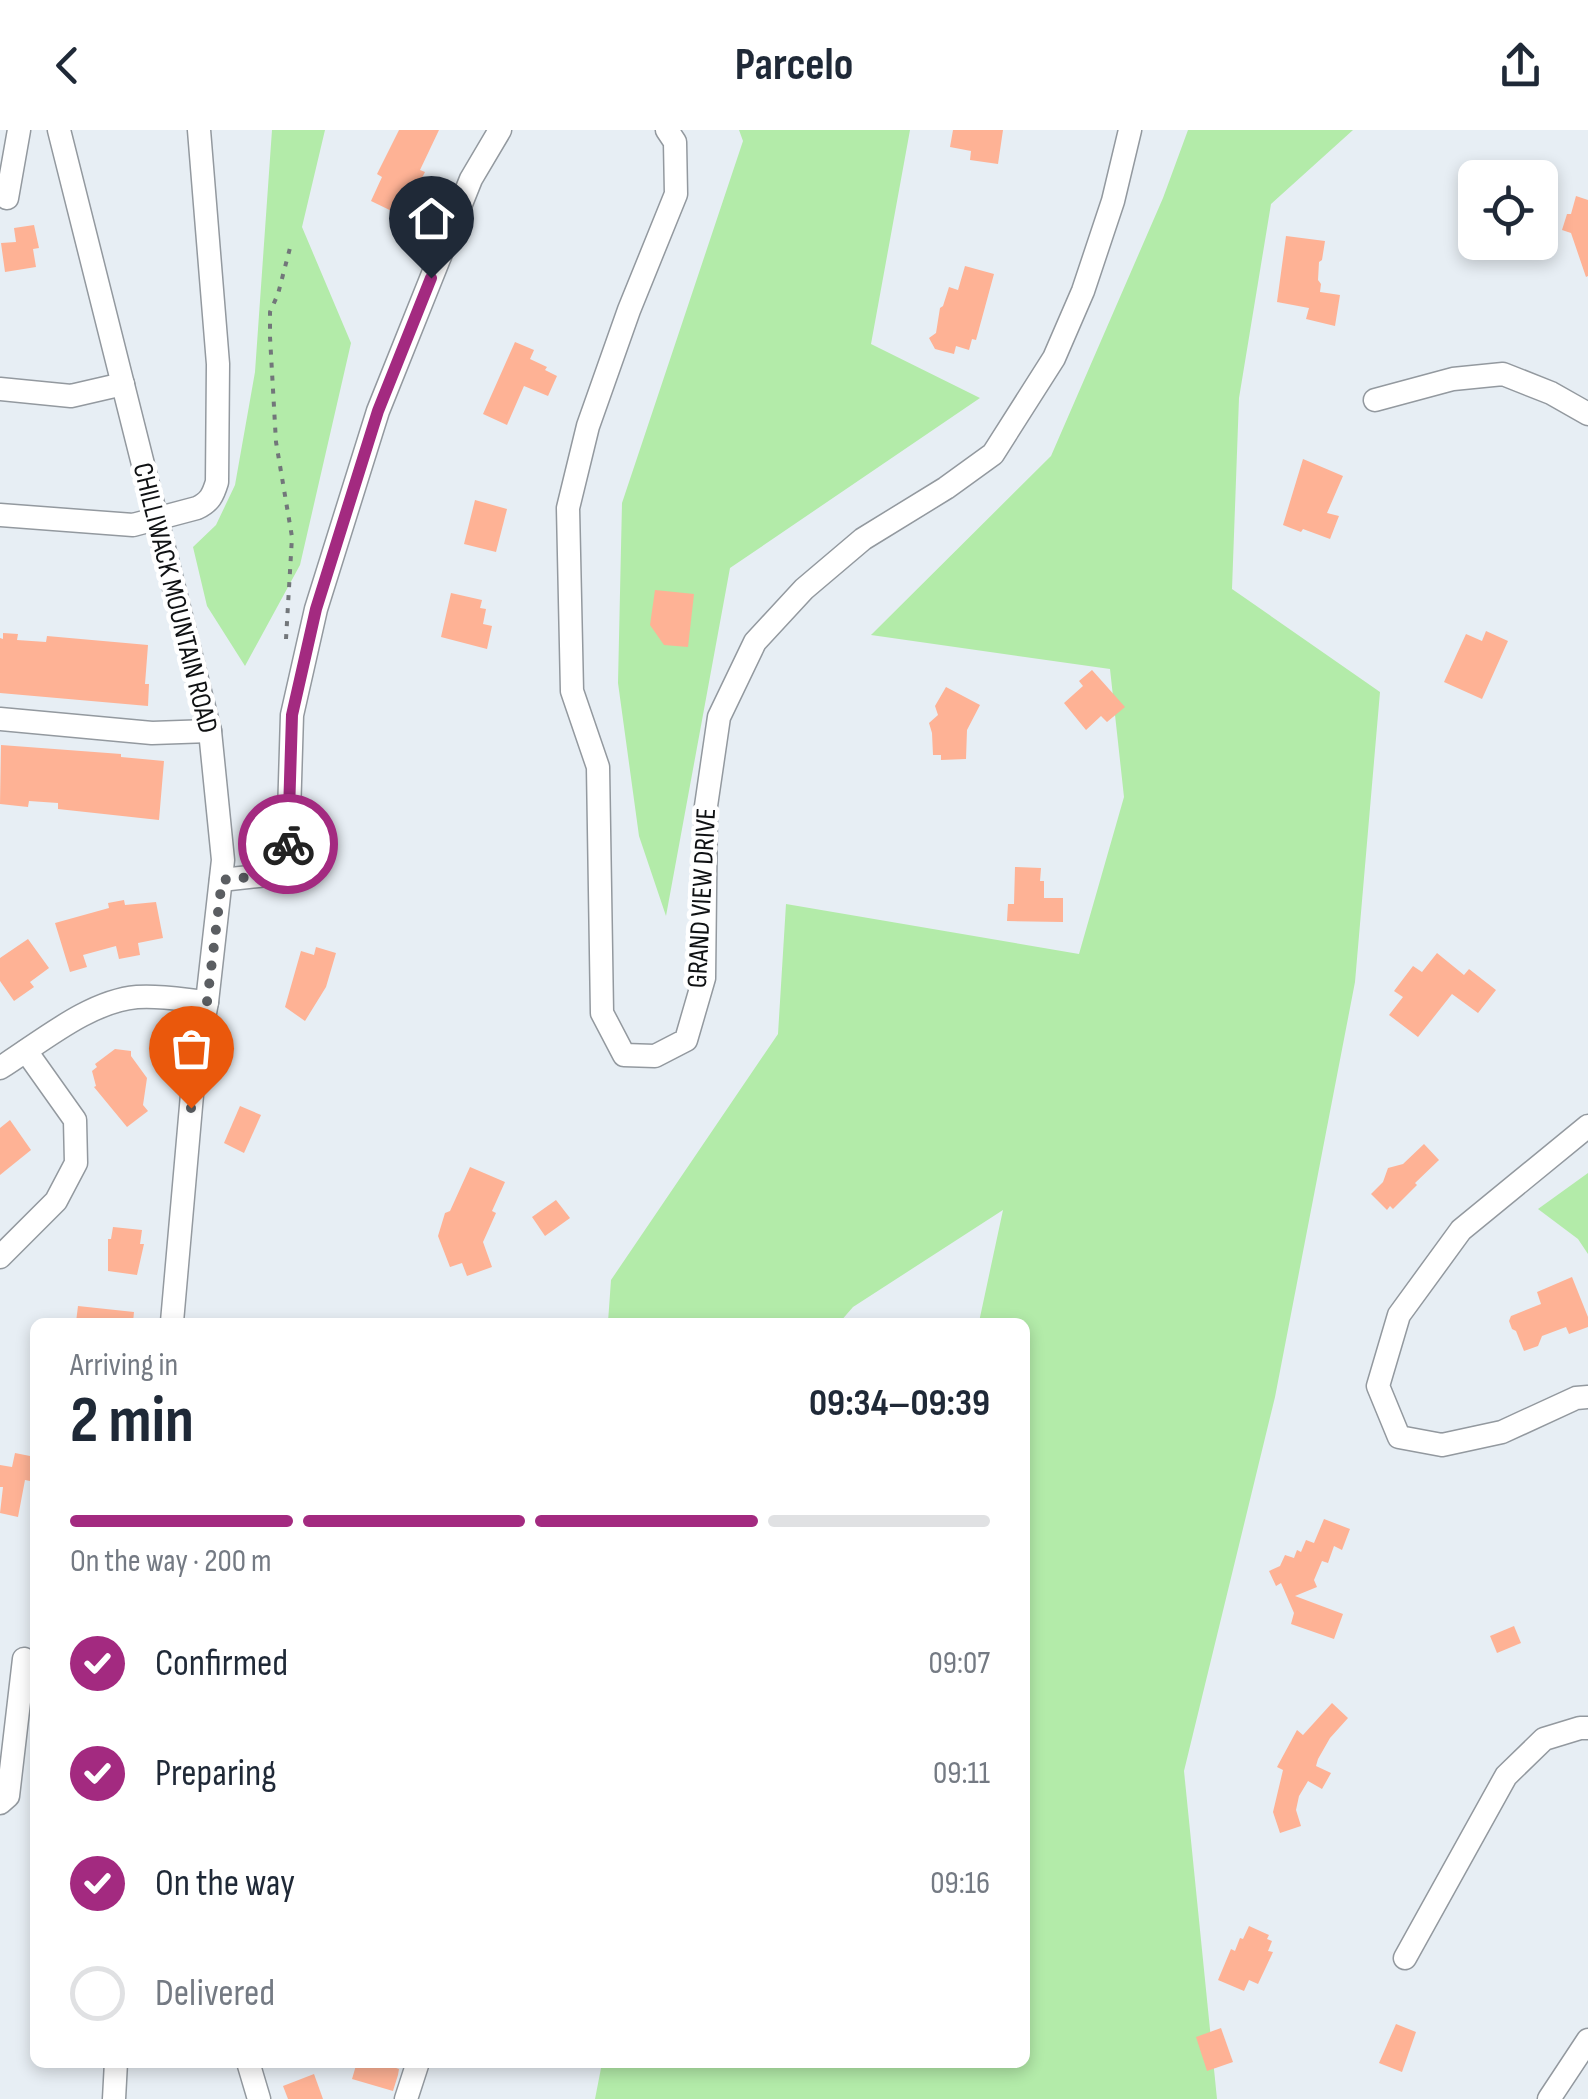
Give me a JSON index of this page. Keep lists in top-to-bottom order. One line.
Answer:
{"streets":{"street":["CHILLIWACK MOUNTAIN ROAD","GRAND VIEW DRIVE"]},"page":{"header":"Parcelo","heading":["2 min","Arriving in","09:34–09:39"],"bar":"On the way · 200 m","list":[["Confirmed","09:07"],["Preparing","09:11"],["On the way","09:16"],"Delivered"]}}
